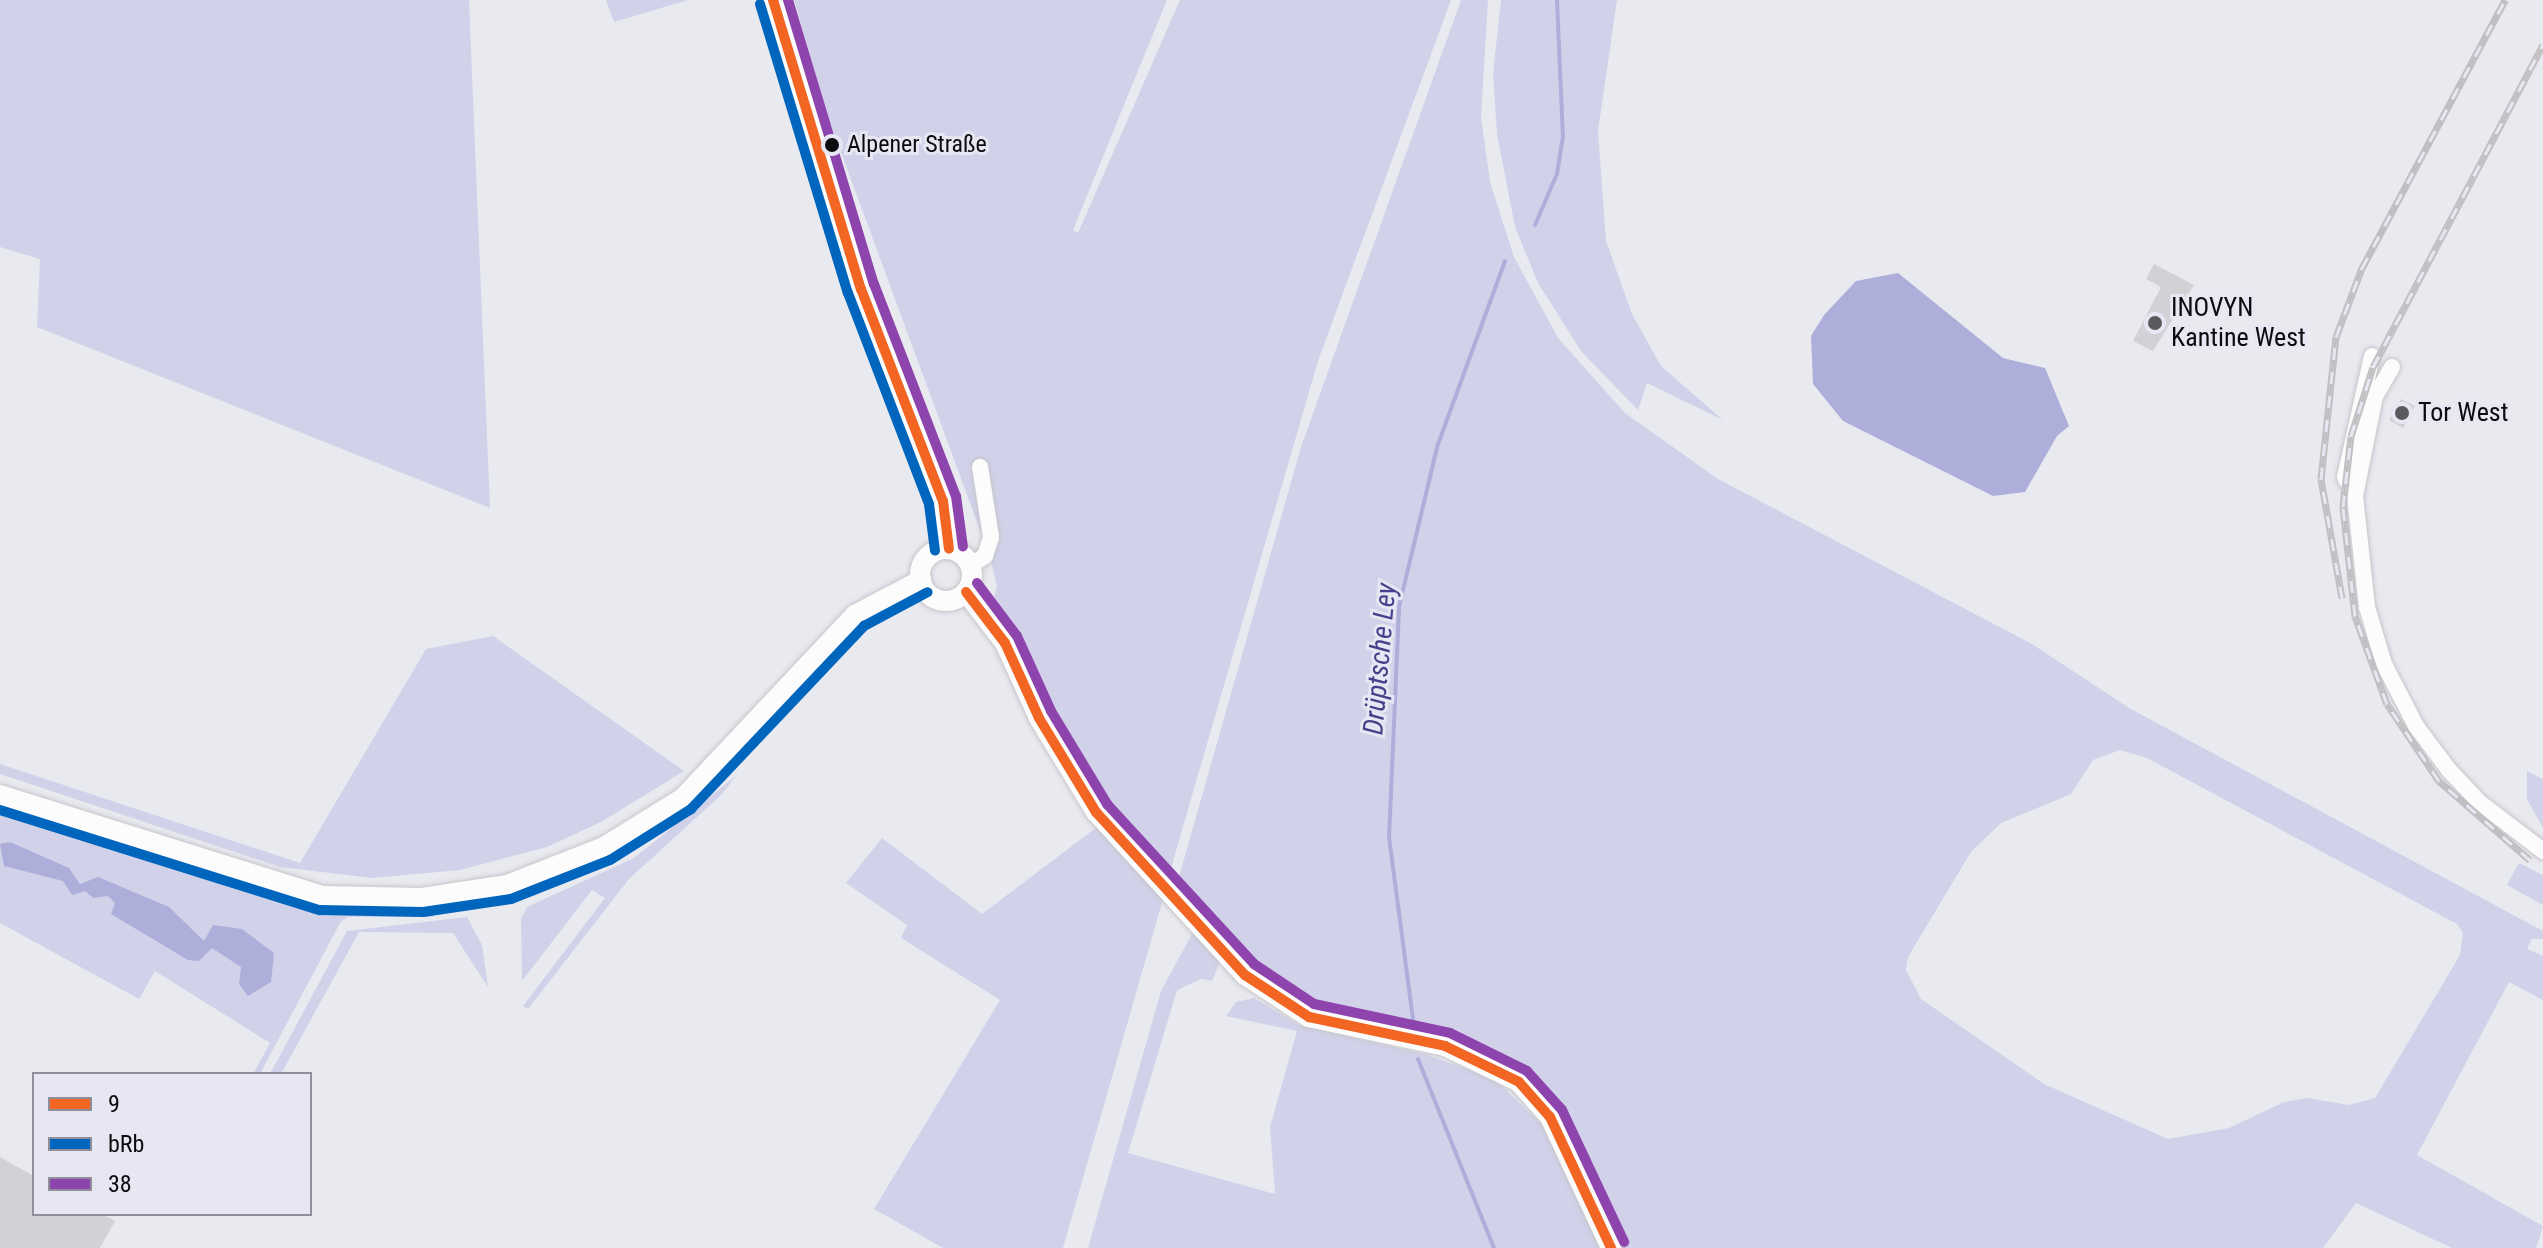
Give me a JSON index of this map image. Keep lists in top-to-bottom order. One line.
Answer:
{"water":["Drüptsche Ley"],"places":["Alpener Straße","INOVYN Kantine West","Tor West"],"lines":["transit line 9","transit line 38","transit line bRb"],"legend":["9","bRb","38"]}
